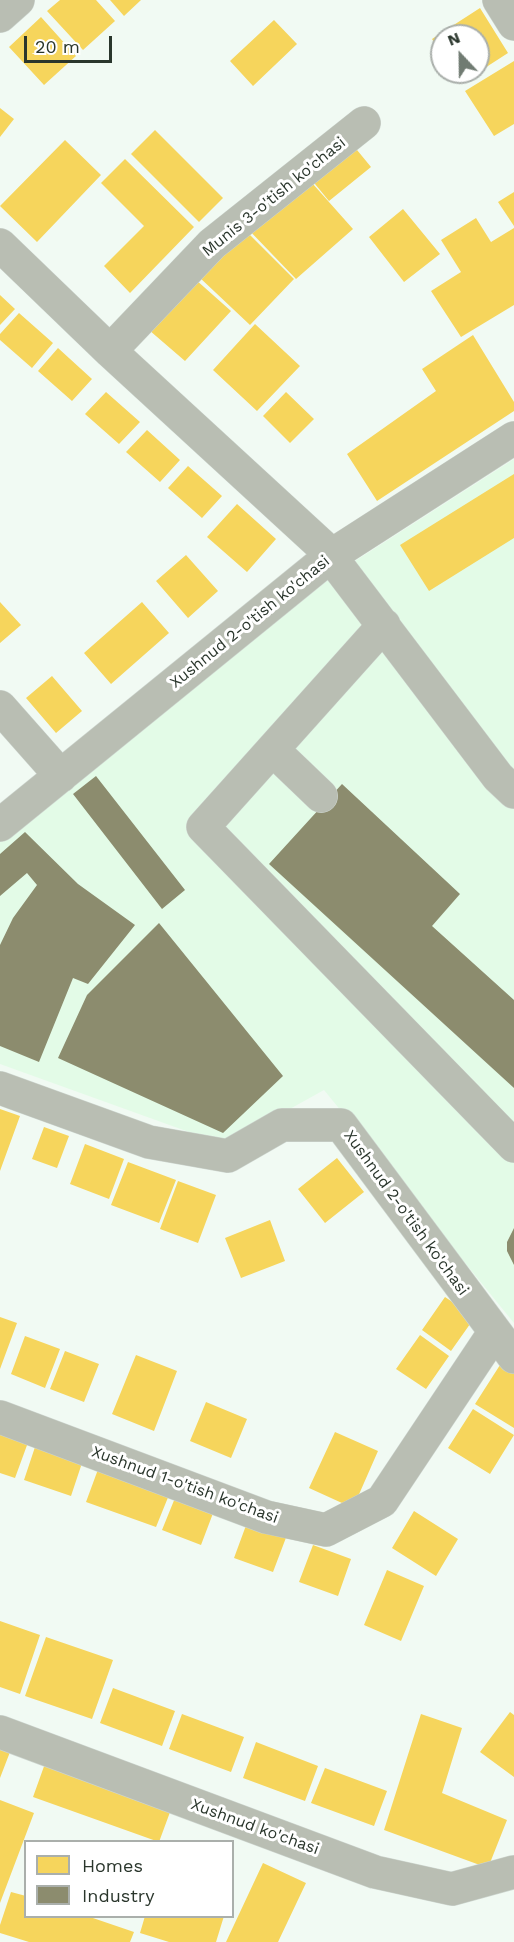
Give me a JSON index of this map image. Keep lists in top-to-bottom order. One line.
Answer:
{"streets":{"street":["Munis 3-o'tish ko'chasi","Xushnud 2-o'tish ko'chasi","Xushnud 1-o'tish ko'chasi","Xushnud ko'chasi"]},"crossings":[["Xushnud 2-o'tish ko'chasi","Xushnud 1-o'tish ko'chasi"]],"legend":["Homes","Industry"],"scale_bar":"20 m","north":"top"}
